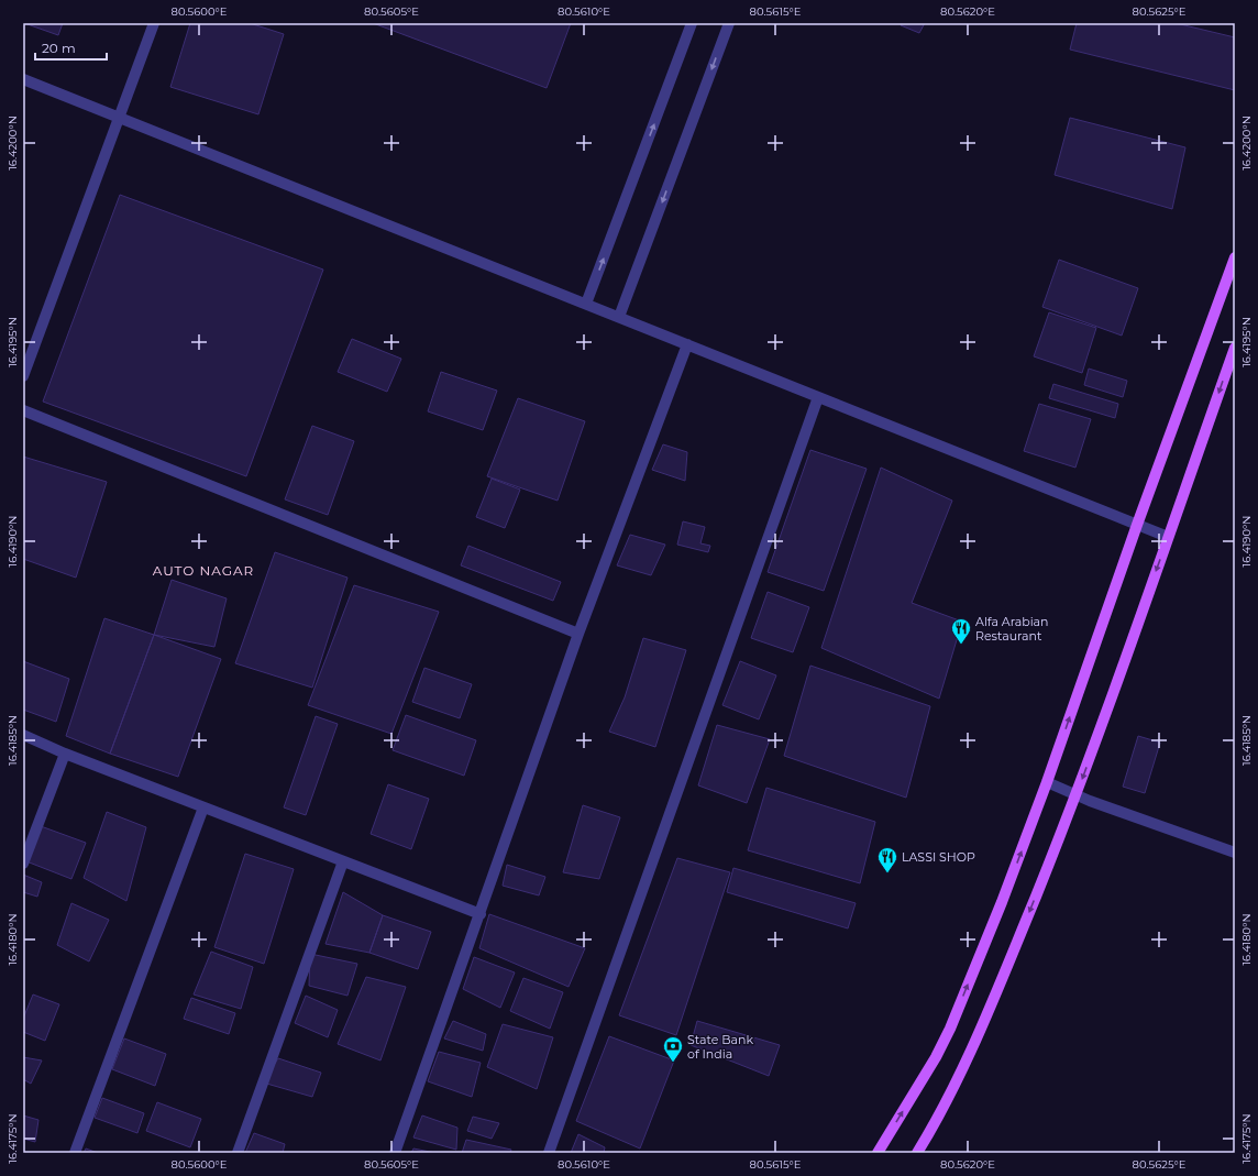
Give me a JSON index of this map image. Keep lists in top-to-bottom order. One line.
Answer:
{"districts":["AUTO NAGAR"],"places":{"restaurant":["Alfa Arabian Restaurant","LASSI SHOP"],"bank":["State Bank of India"]},"scale_bar":"20 m","coordinates":["80.5600°E","80.5605°E","80.5610°E","80.5615°E","80.5620°E","80.5625°E","16.4200°N","16.4195°N","16.4190°N","16.4185°N","16.4180°N","16.4175°N"]}
